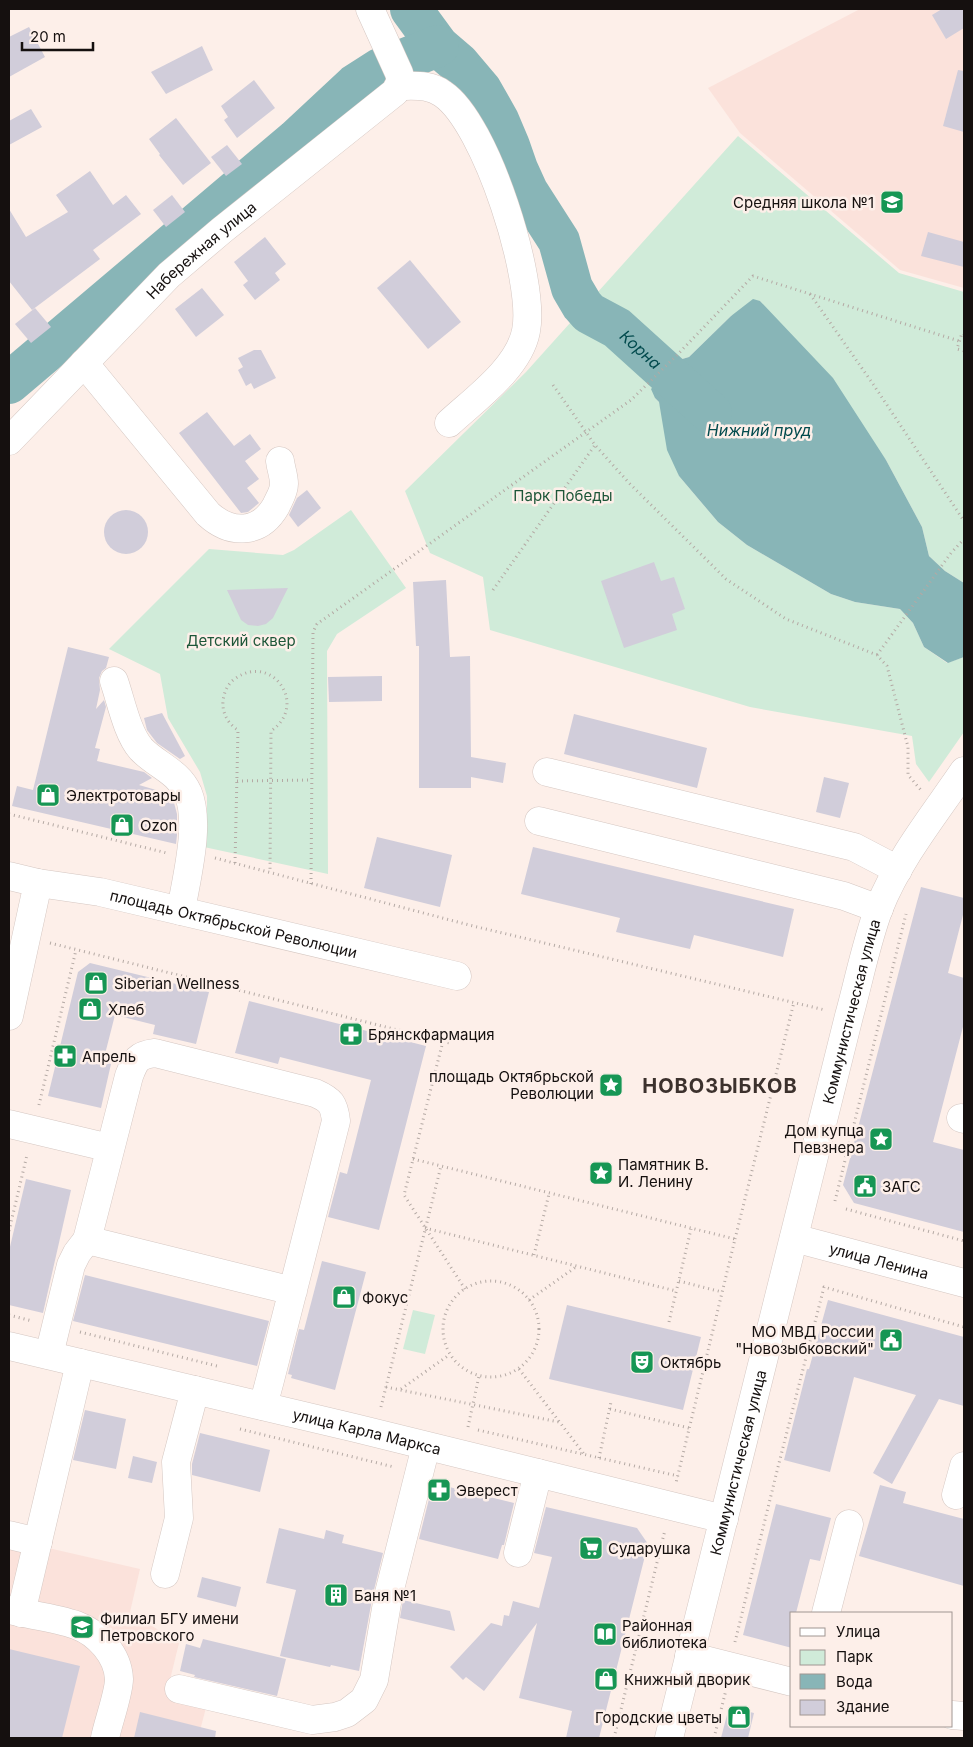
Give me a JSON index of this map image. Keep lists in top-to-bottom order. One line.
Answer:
{"streets":{"street":["Набережная улица","площадь Октябрьской Революции","Коммунистическая улица","улица Ленина","улица Карла Маркса"]},"crossings":[["Коммунистическая улица","улица Ленина"],["Коммунистическая улица","улица Карла Маркса"]],"districts":["НОВОЗЫБКОВ"],"water":["Корна","Нижний пруд"],"parks":["Парк Победы","Детский сквер"],"places":{"school or university":["Средняя школа №1","Филиал БГУ имени Петровского"],"shop":["Электротовары","Ozon","Siberian Wellness","Хлеб","Фокус","Книжный дворик","Городские цветы"],"pharmacy":["Брянскфармация","Апрель","Эверест"],"place":["площадь Октябрьской Революции","Дом купца Певзнера","Памятник В. И. Ленину"],"public building":["ЗАГС","МО МВД России \"Новозыбковский\""],"theatre":["Октябрь"],"supermarket":["Сударушка"],"building":["Баня №1"],"library":["Районная библиотека"]},"legend":["Улица","Парк","Вода","Здание"],"scale_bar":"20 m"}
